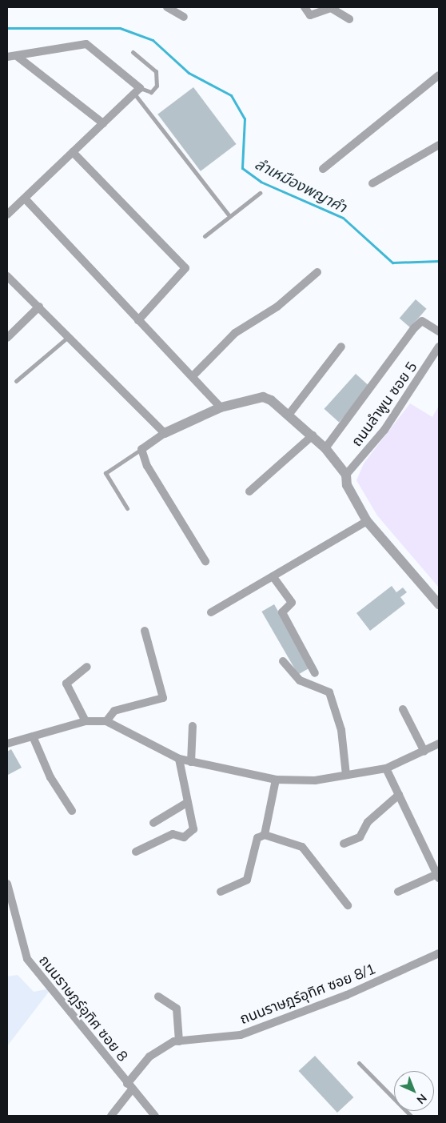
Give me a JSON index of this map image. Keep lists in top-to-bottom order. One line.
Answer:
{"streets":{"street":["ถนนลำพูน ซอย 5","ถนนราษฎร์อุทิศ ซอย 8/1","ถนนราษฎร์อุทิศ ซอย 8"]},"crossings":[["ถนนราษฎร์อุทิศ ซอย 8/1","ถนนราษฎร์อุทิศ ซอย 8"]],"water":["ลำเหมืองพญาคำ"],"north":"bottom right"}
